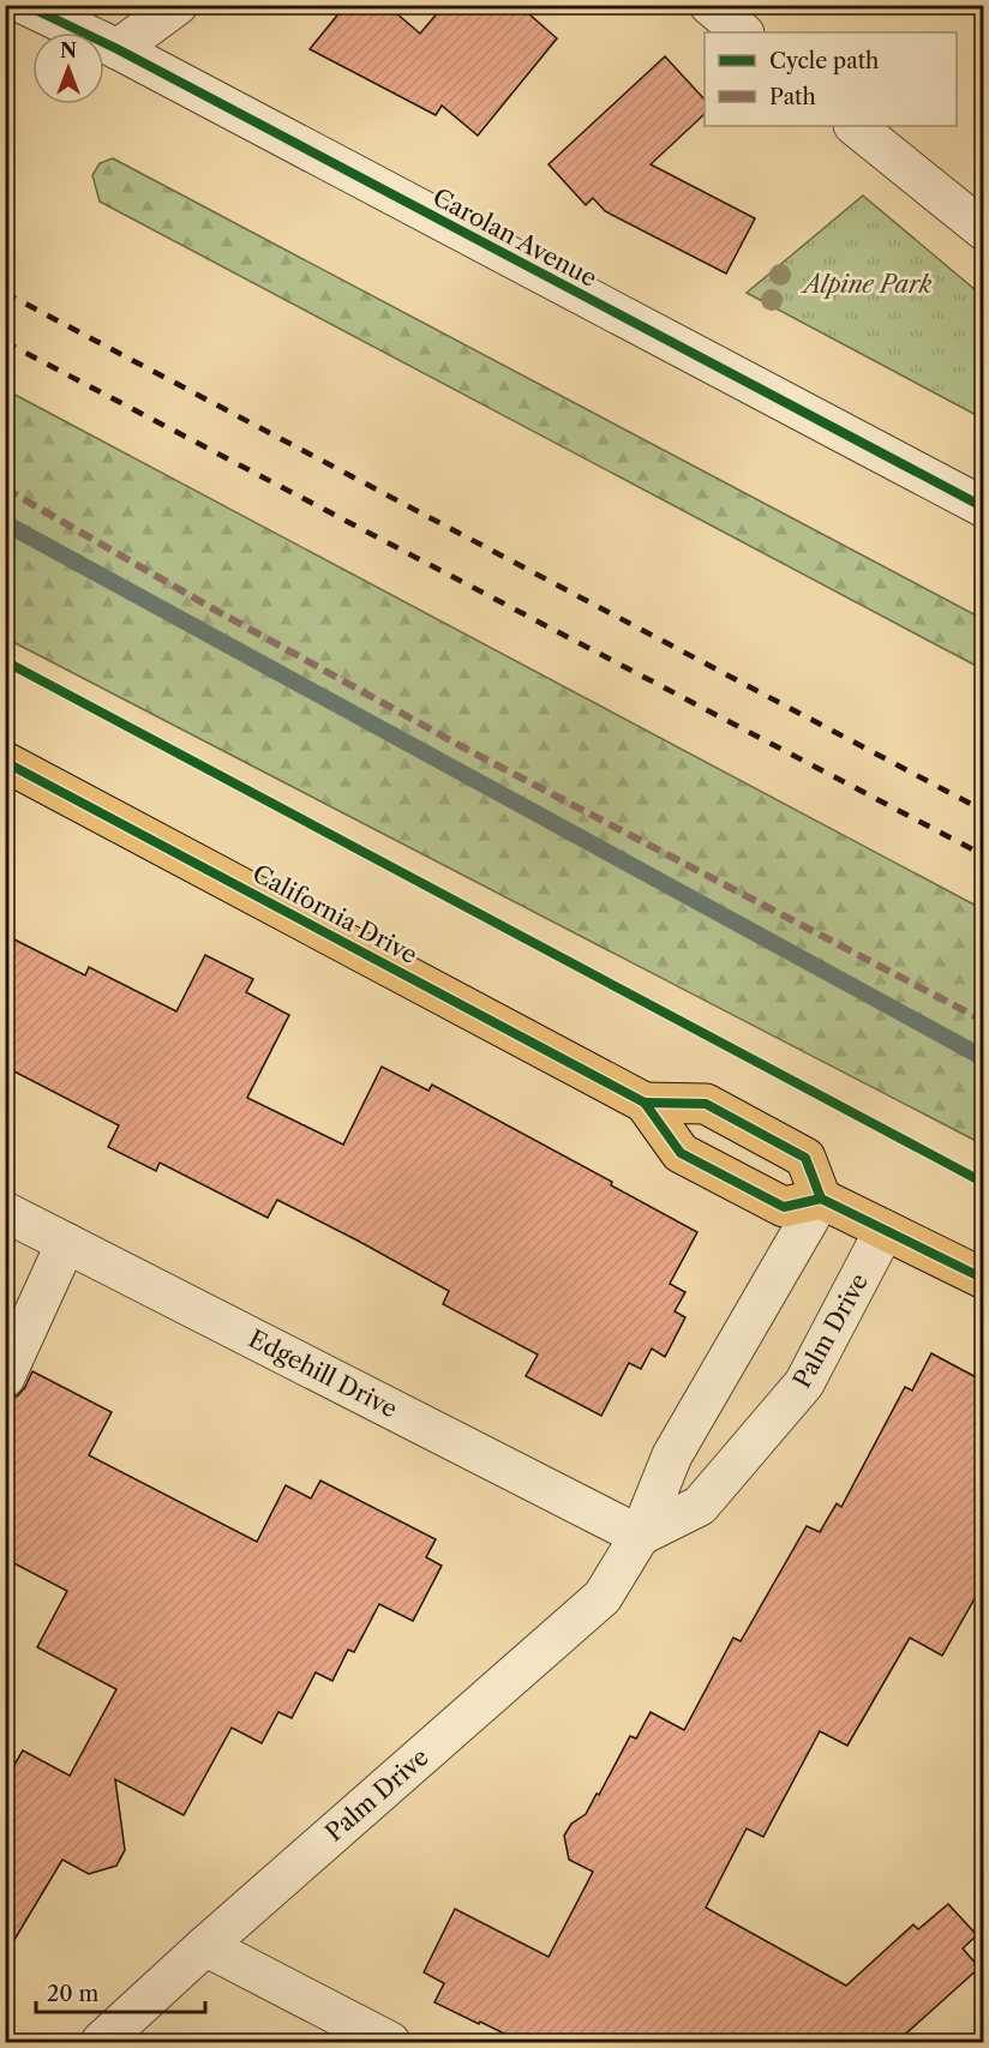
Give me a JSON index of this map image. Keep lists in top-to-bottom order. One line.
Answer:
{"streets":{"main road":["California Drive"],"street":["Carolan Avenue","Palm Drive","Edgehill Drive"]},"crossings":[["California Drive","Palm Drive"],["Palm Drive","Edgehill Drive"]],"parks":["Alpine Park"],"legend":["Cycle path","Path"],"scale_bar":"20 m","north":"top"}
